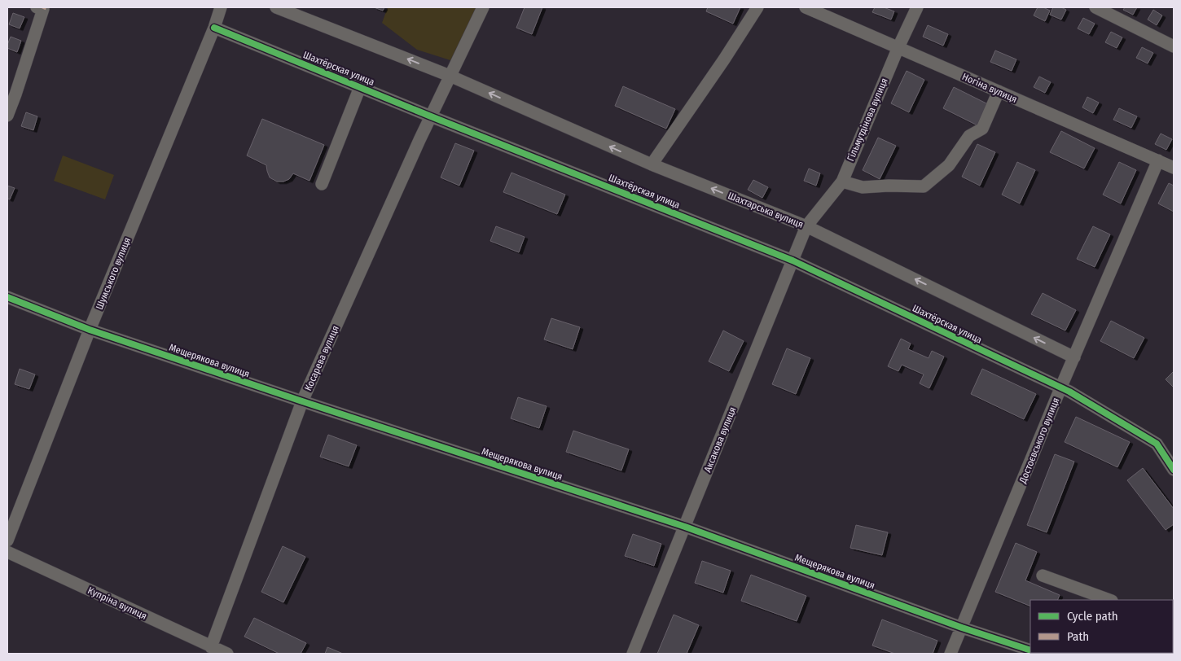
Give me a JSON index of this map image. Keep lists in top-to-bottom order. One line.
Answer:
{"streets":{"street":["Шахтёрская улица","Ногіна вулиця","Гільмутдінова вулиця","Шахтарська вулиця","Шумського вулиця","Косарева вулиця","Мещерякова вулиця","Аксакова вулиця","Достоєвського вулиця","Купріна вулиця"]},"crossings":[["Шахтёрская улица","Шумського вулиця"],["Шахтёрская улица","Косарева вулиця"],["Шахтёрская улица","Аксакова вулиця"],["Шахтёрская улица","Достоєвського вулиця"],["Ногіна вулиця","Гільмутдінова вулиця"],["Ногіна вулиця","Достоєвського вулиця"],["Гільмутдінова вулиця","Шахтарська вулиця"],["Гільмутдінова вулиця","Аксакова вулиця"],["Шахтарська вулиця","Косарева вулиця"],["Шахтарська вулиця","Аксакова вулиця"],["Шахтарська вулиця","Достоєвського вулиця"],["Шумського вулиця","Мещерякова вулиця"],["Косарева вулиця","Мещерякова вулиця"],["Косарева вулиця","Купріна вулиця"],["Мещерякова вулиця","Аксакова вулиця"],["Мещерякова вулиця","Достоєвського вулиця"]],"one_way":["Шахтарська вулиця"],"legend":["Cycle path","Path"]}
